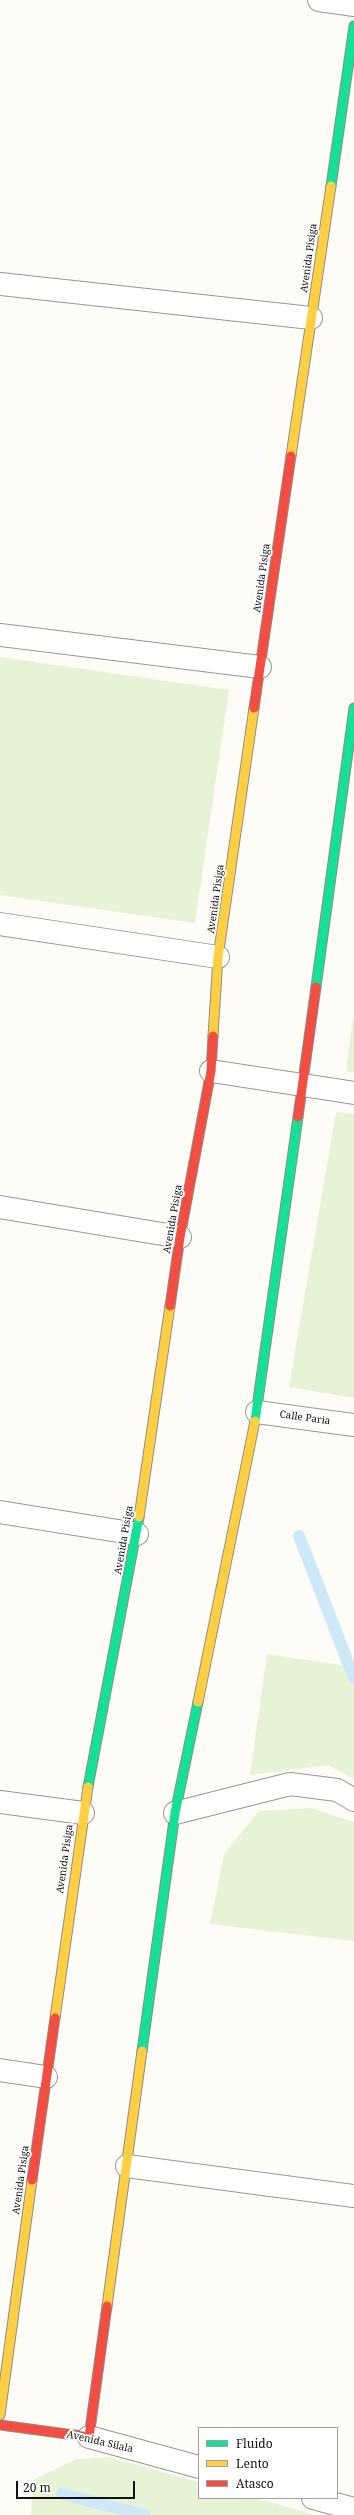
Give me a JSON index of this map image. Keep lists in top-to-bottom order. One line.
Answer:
{"streets":{"street":["Avenida Pisiga","Calle Paria","Avenida Silala"]},"legend":["Fluido","Lento","Atasco"],"scale_bar":"20 m"}
